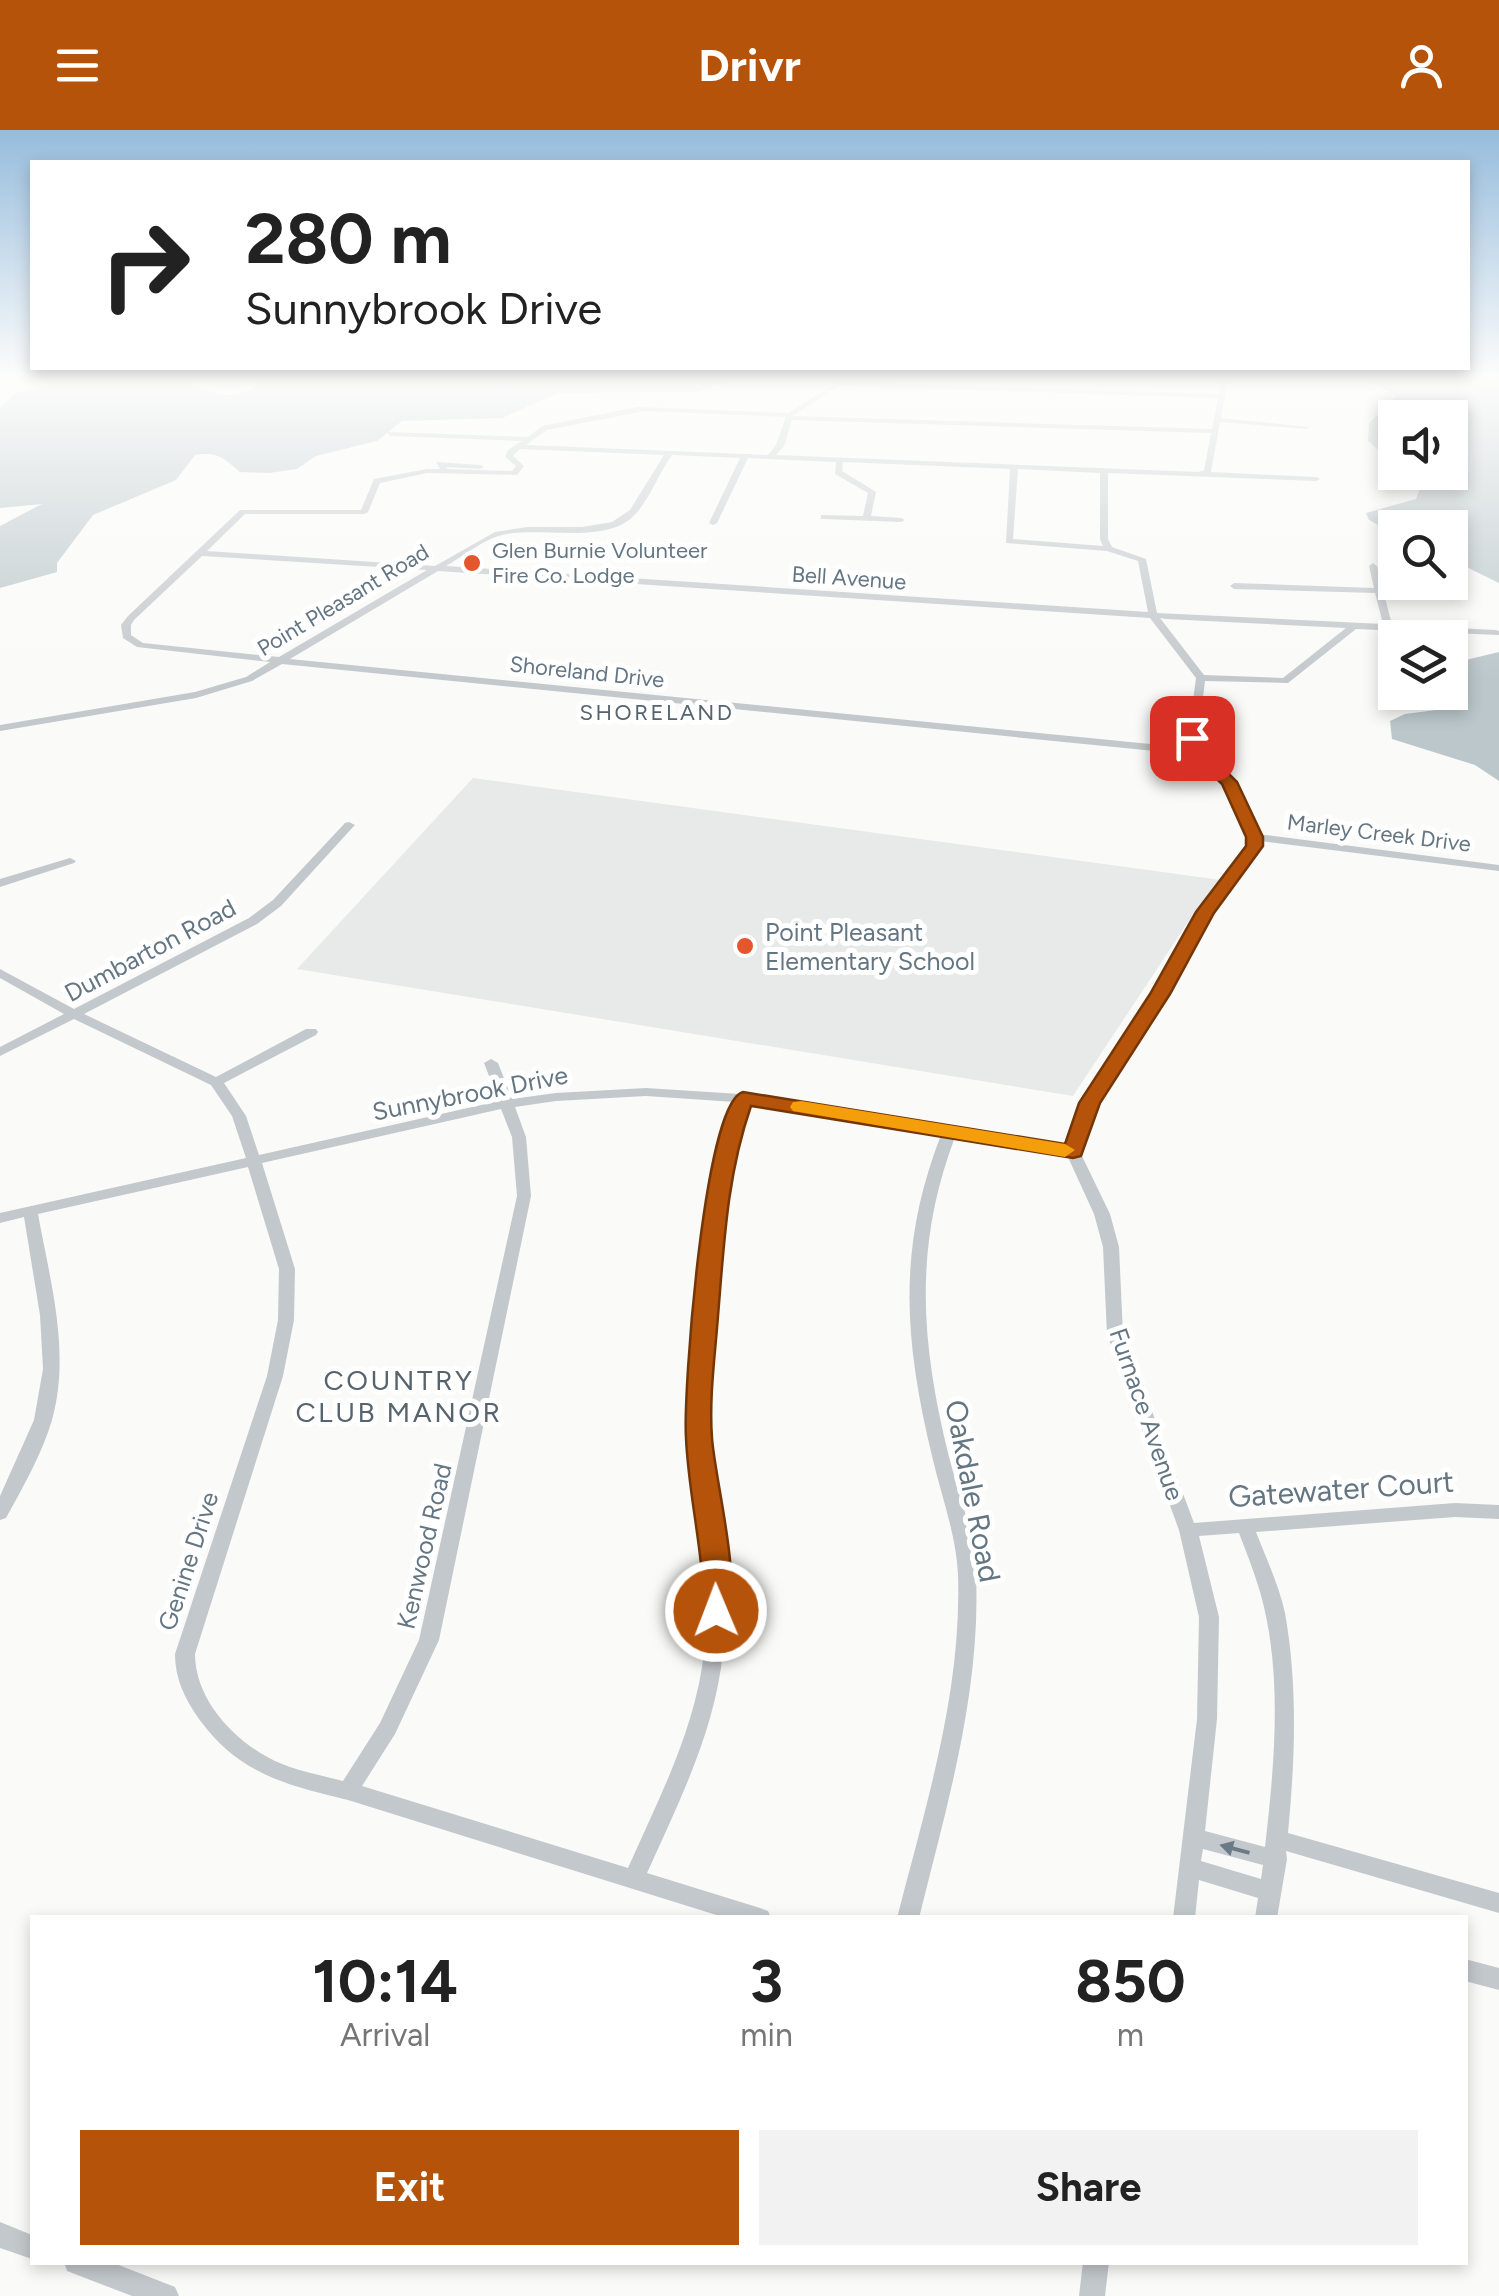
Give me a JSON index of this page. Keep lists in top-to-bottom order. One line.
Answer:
{"streets":{"street":["Bell Avenue","Point Pleasant Road","Shoreland Drive","Marley Creek Drive","Dumbarton Road","Sunnybrook Drive","Furnace Avenue","Gatewater Court","Oakdale Road","Kenwood Road","Genine Drive"]},"crossings":[["Bell Avenue","Point Pleasant Road"],["Bell Avenue","Shoreland Drive"],["Point Pleasant Road","Shoreland Drive"],["Sunnybrook Drive","Furnace Avenue"],["Sunnybrook Drive","Oakdale Road"],["Sunnybrook Drive","Kenwood Road"],["Sunnybrook Drive","Genine Drive"],["Furnace Avenue","Gatewater Court"],["Kenwood Road","Genine Drive"]],"districts":["SHORELAND","COUNTRY CLUB MANOR"],"places":["Glen Burnie Volunteer Fire Co. Lodge","Point Pleasant Elementary School"],"page":{"header":"Drivr","turn":["280 m","Sunnybrook Drive"],"eta":["10:14","Arrival","3","min","850","m"],"buttons":["Exit","Share"]}}
